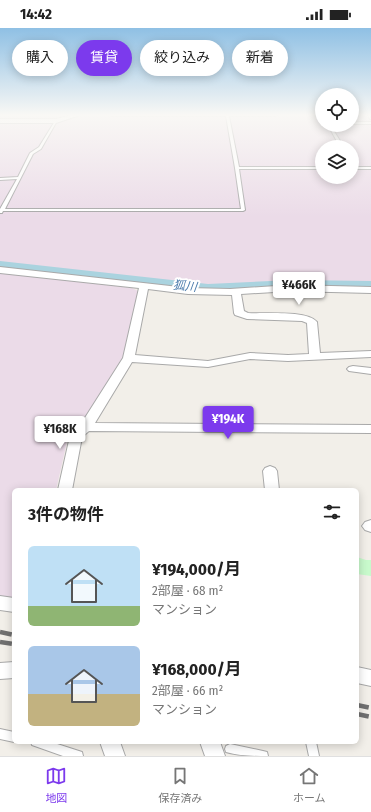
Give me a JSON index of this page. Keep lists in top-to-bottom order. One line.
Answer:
{"water":["狐川"],"page":{"status":"14:42","chip":["購入","賃貸","絞り込み","新着"],"price":["¥466K","¥194K","¥168K"],"heading":"3件の物件","list":[{"name":"¥194,000/月","note":"2部屋 · 68 m² · マンション"},{"name":"¥168,000/月","note":"2部屋 · 66 m² · マンション"}],"tabs":["地図","保存済み","ホーム"]}}
